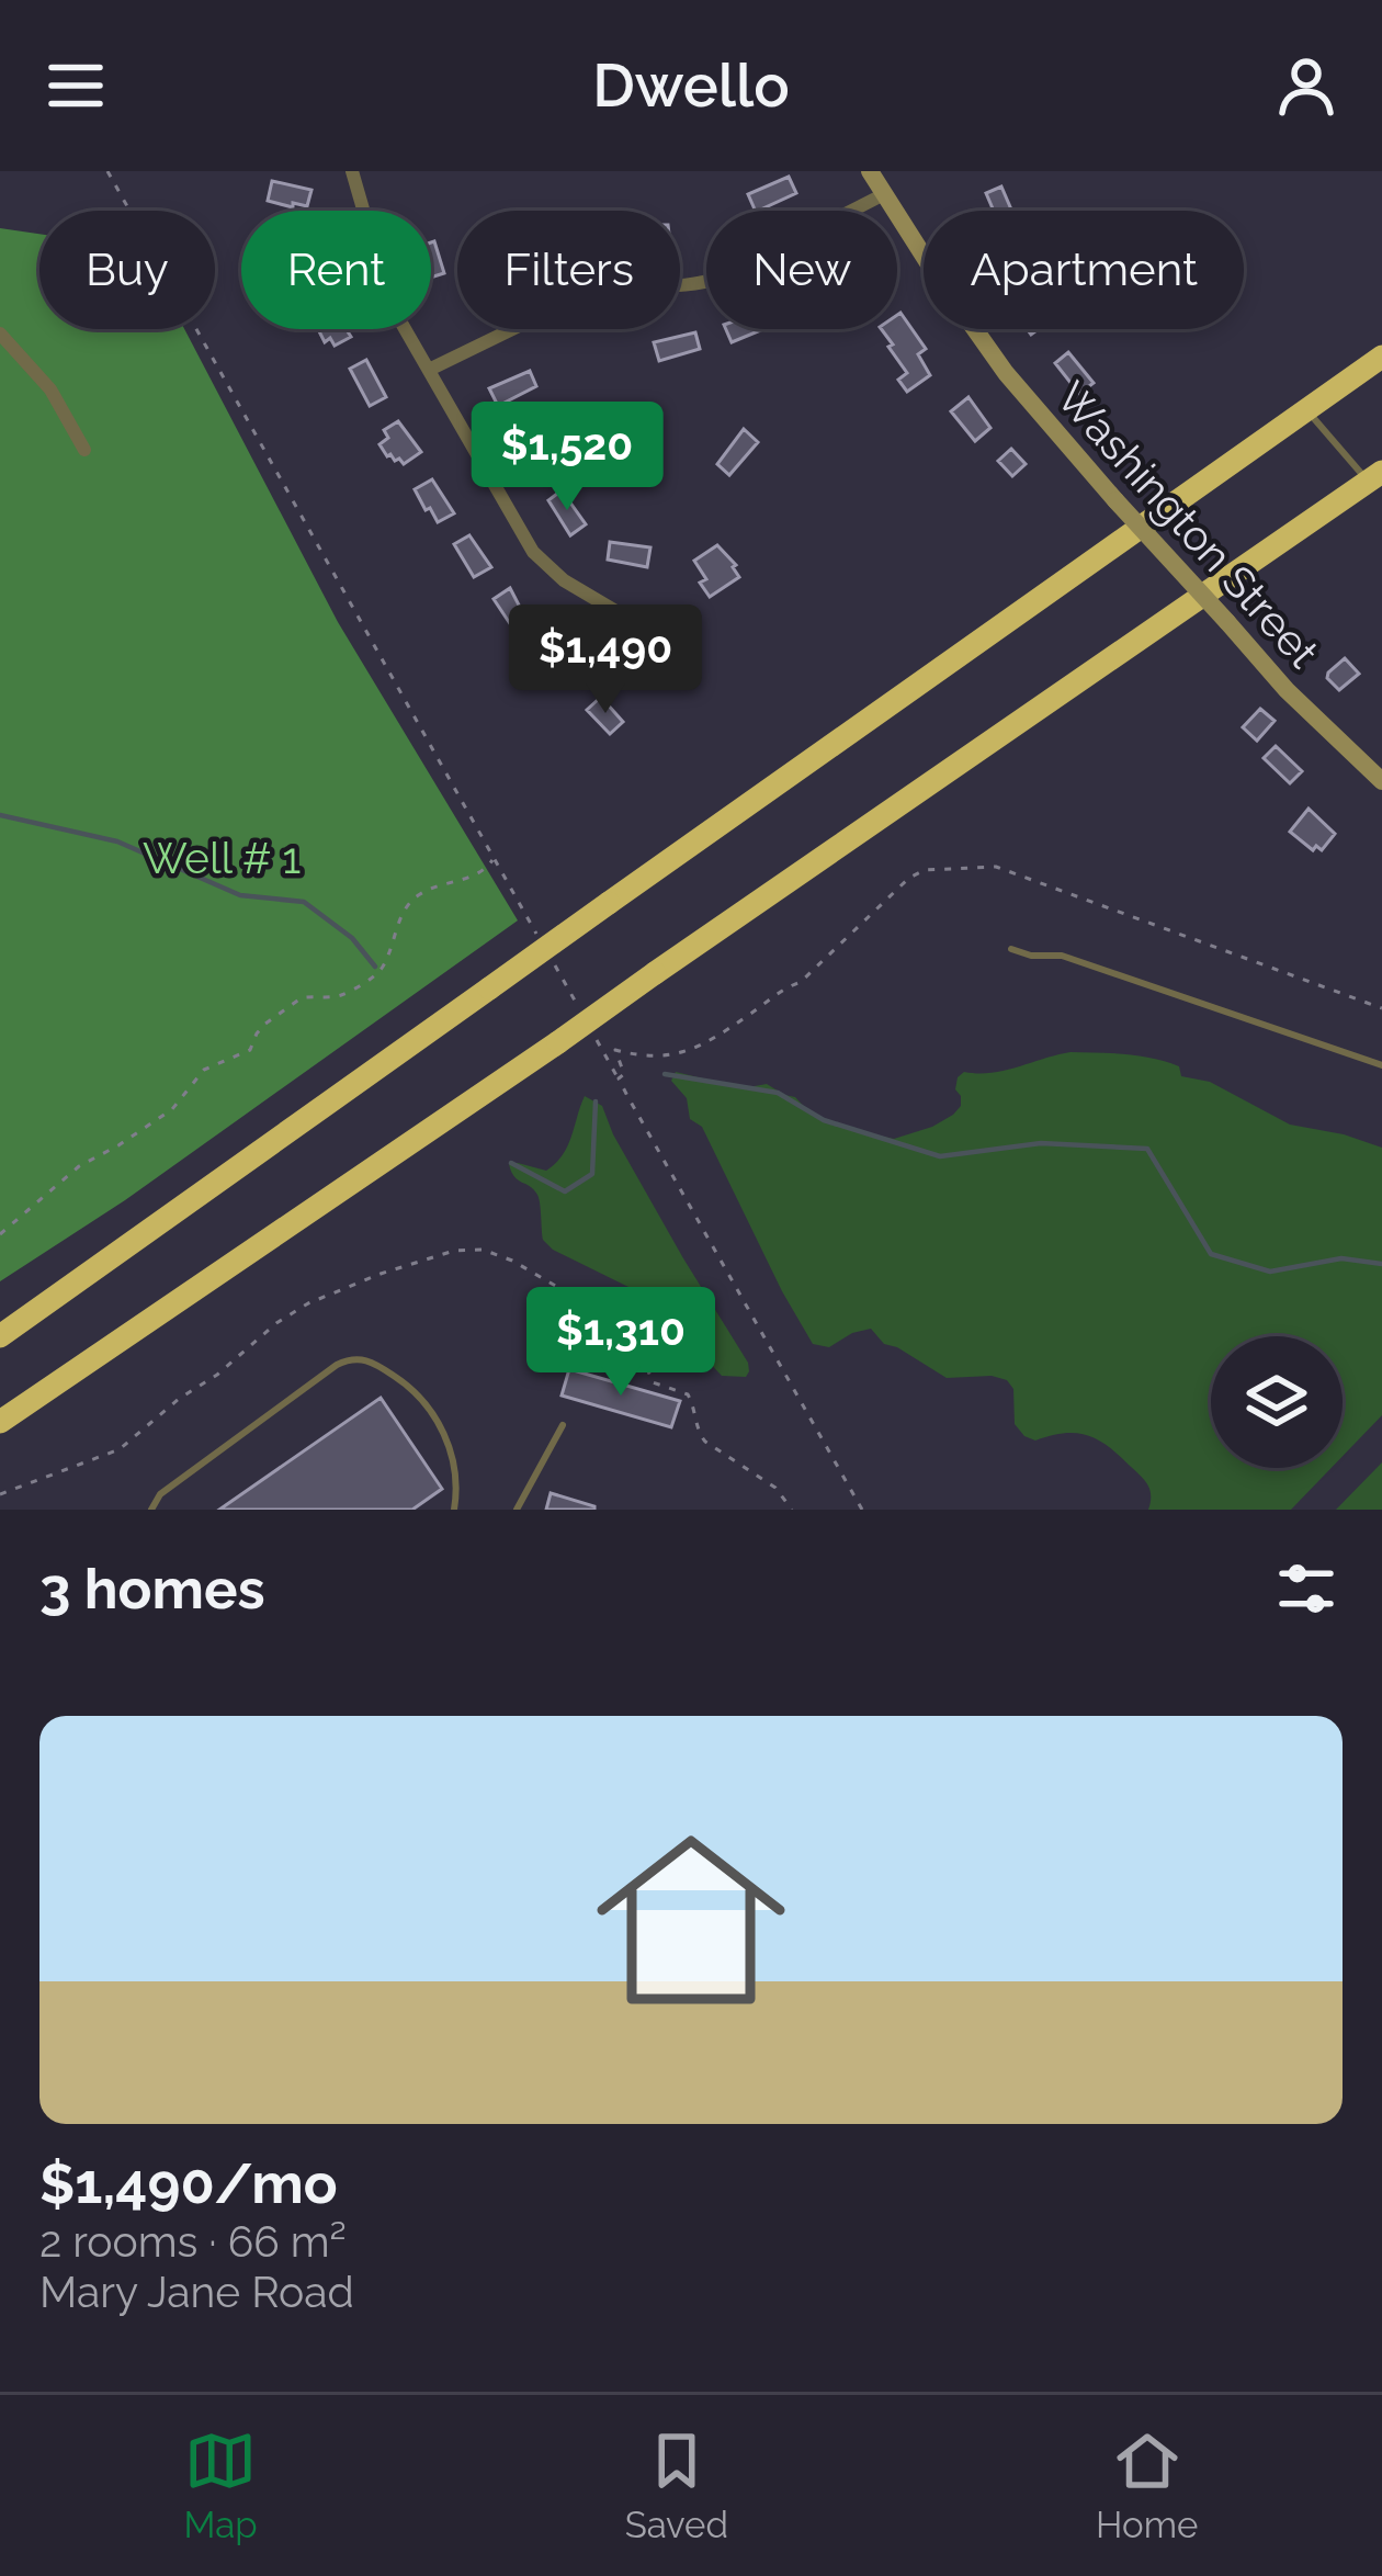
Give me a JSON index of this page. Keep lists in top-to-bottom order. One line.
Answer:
{"streets":{"main road":["Washington Street"]},"parks":["Well # 1"],"page":{"header":"Dwello","chip":["Buy","Rent","Filters","New","Apartment"],"price":["$1,520","$1,490","$1,310"],"heading":"3 homes","list":[{"name":"$1,490/mo","note":"2 rooms · 66 m² · Mary Jane Road"}],"tabs":["Map","Saved","Home"]}}
